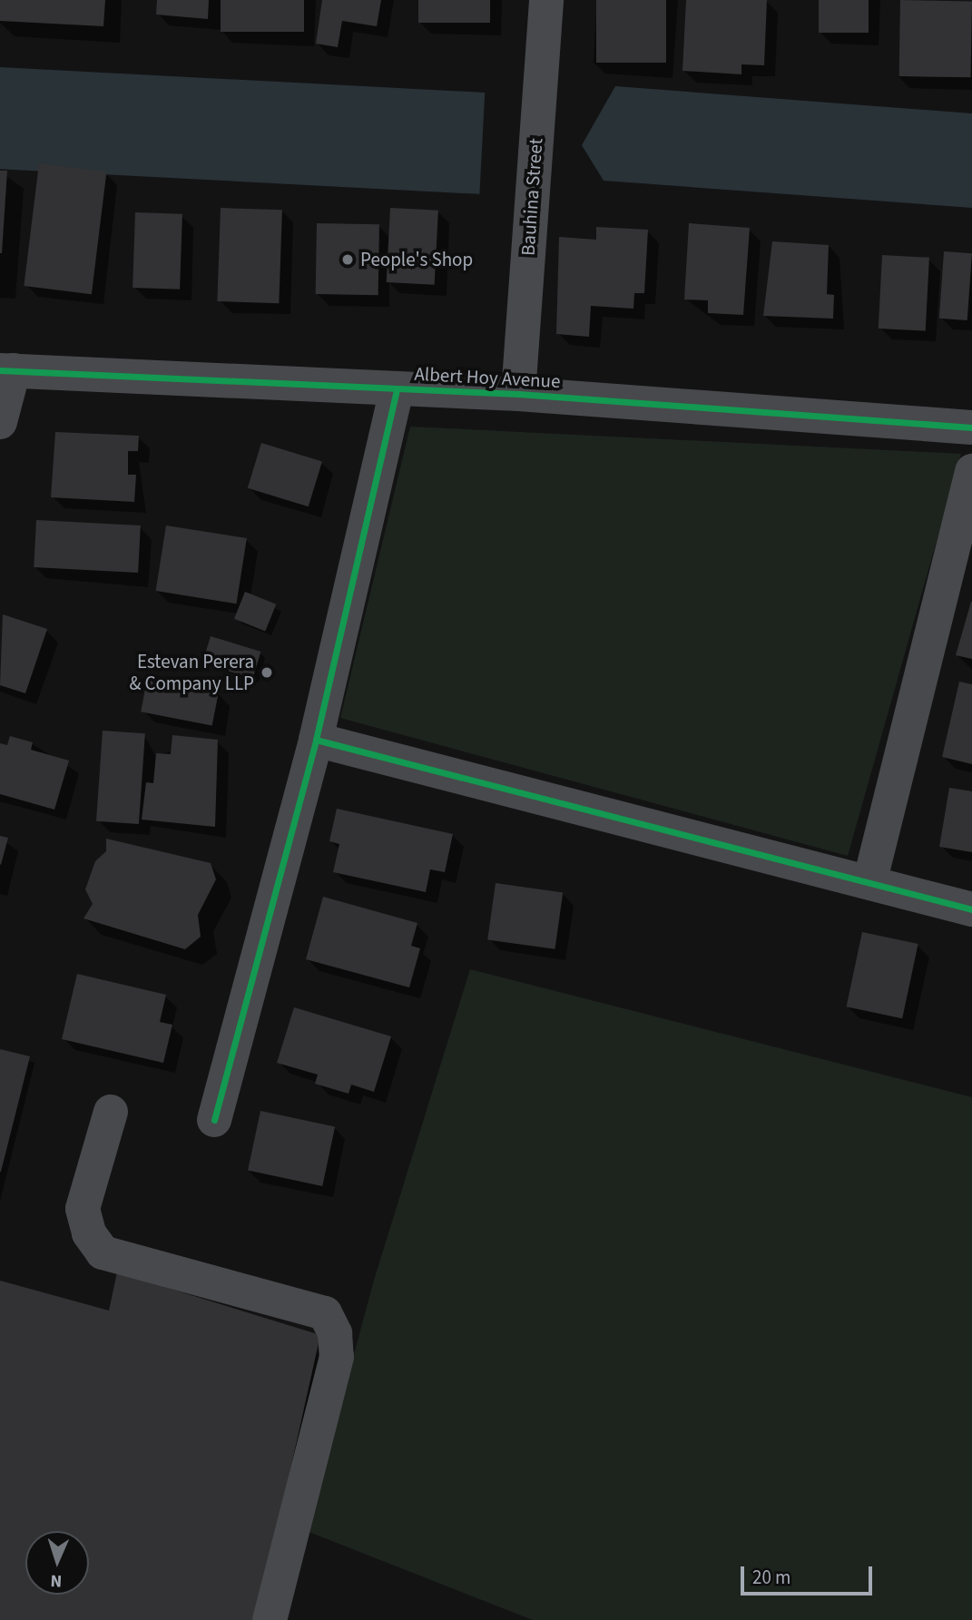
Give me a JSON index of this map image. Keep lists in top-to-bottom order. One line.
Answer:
{"streets":{"street":["Bauhina Street","Albert Hoy Avenue"]},"crossings":[["Bauhina Street","Albert Hoy Avenue"]],"places":["People's Shop","Estevan Perera & Company LLP"],"scale_bar":"20 m","north":"bottom"}
